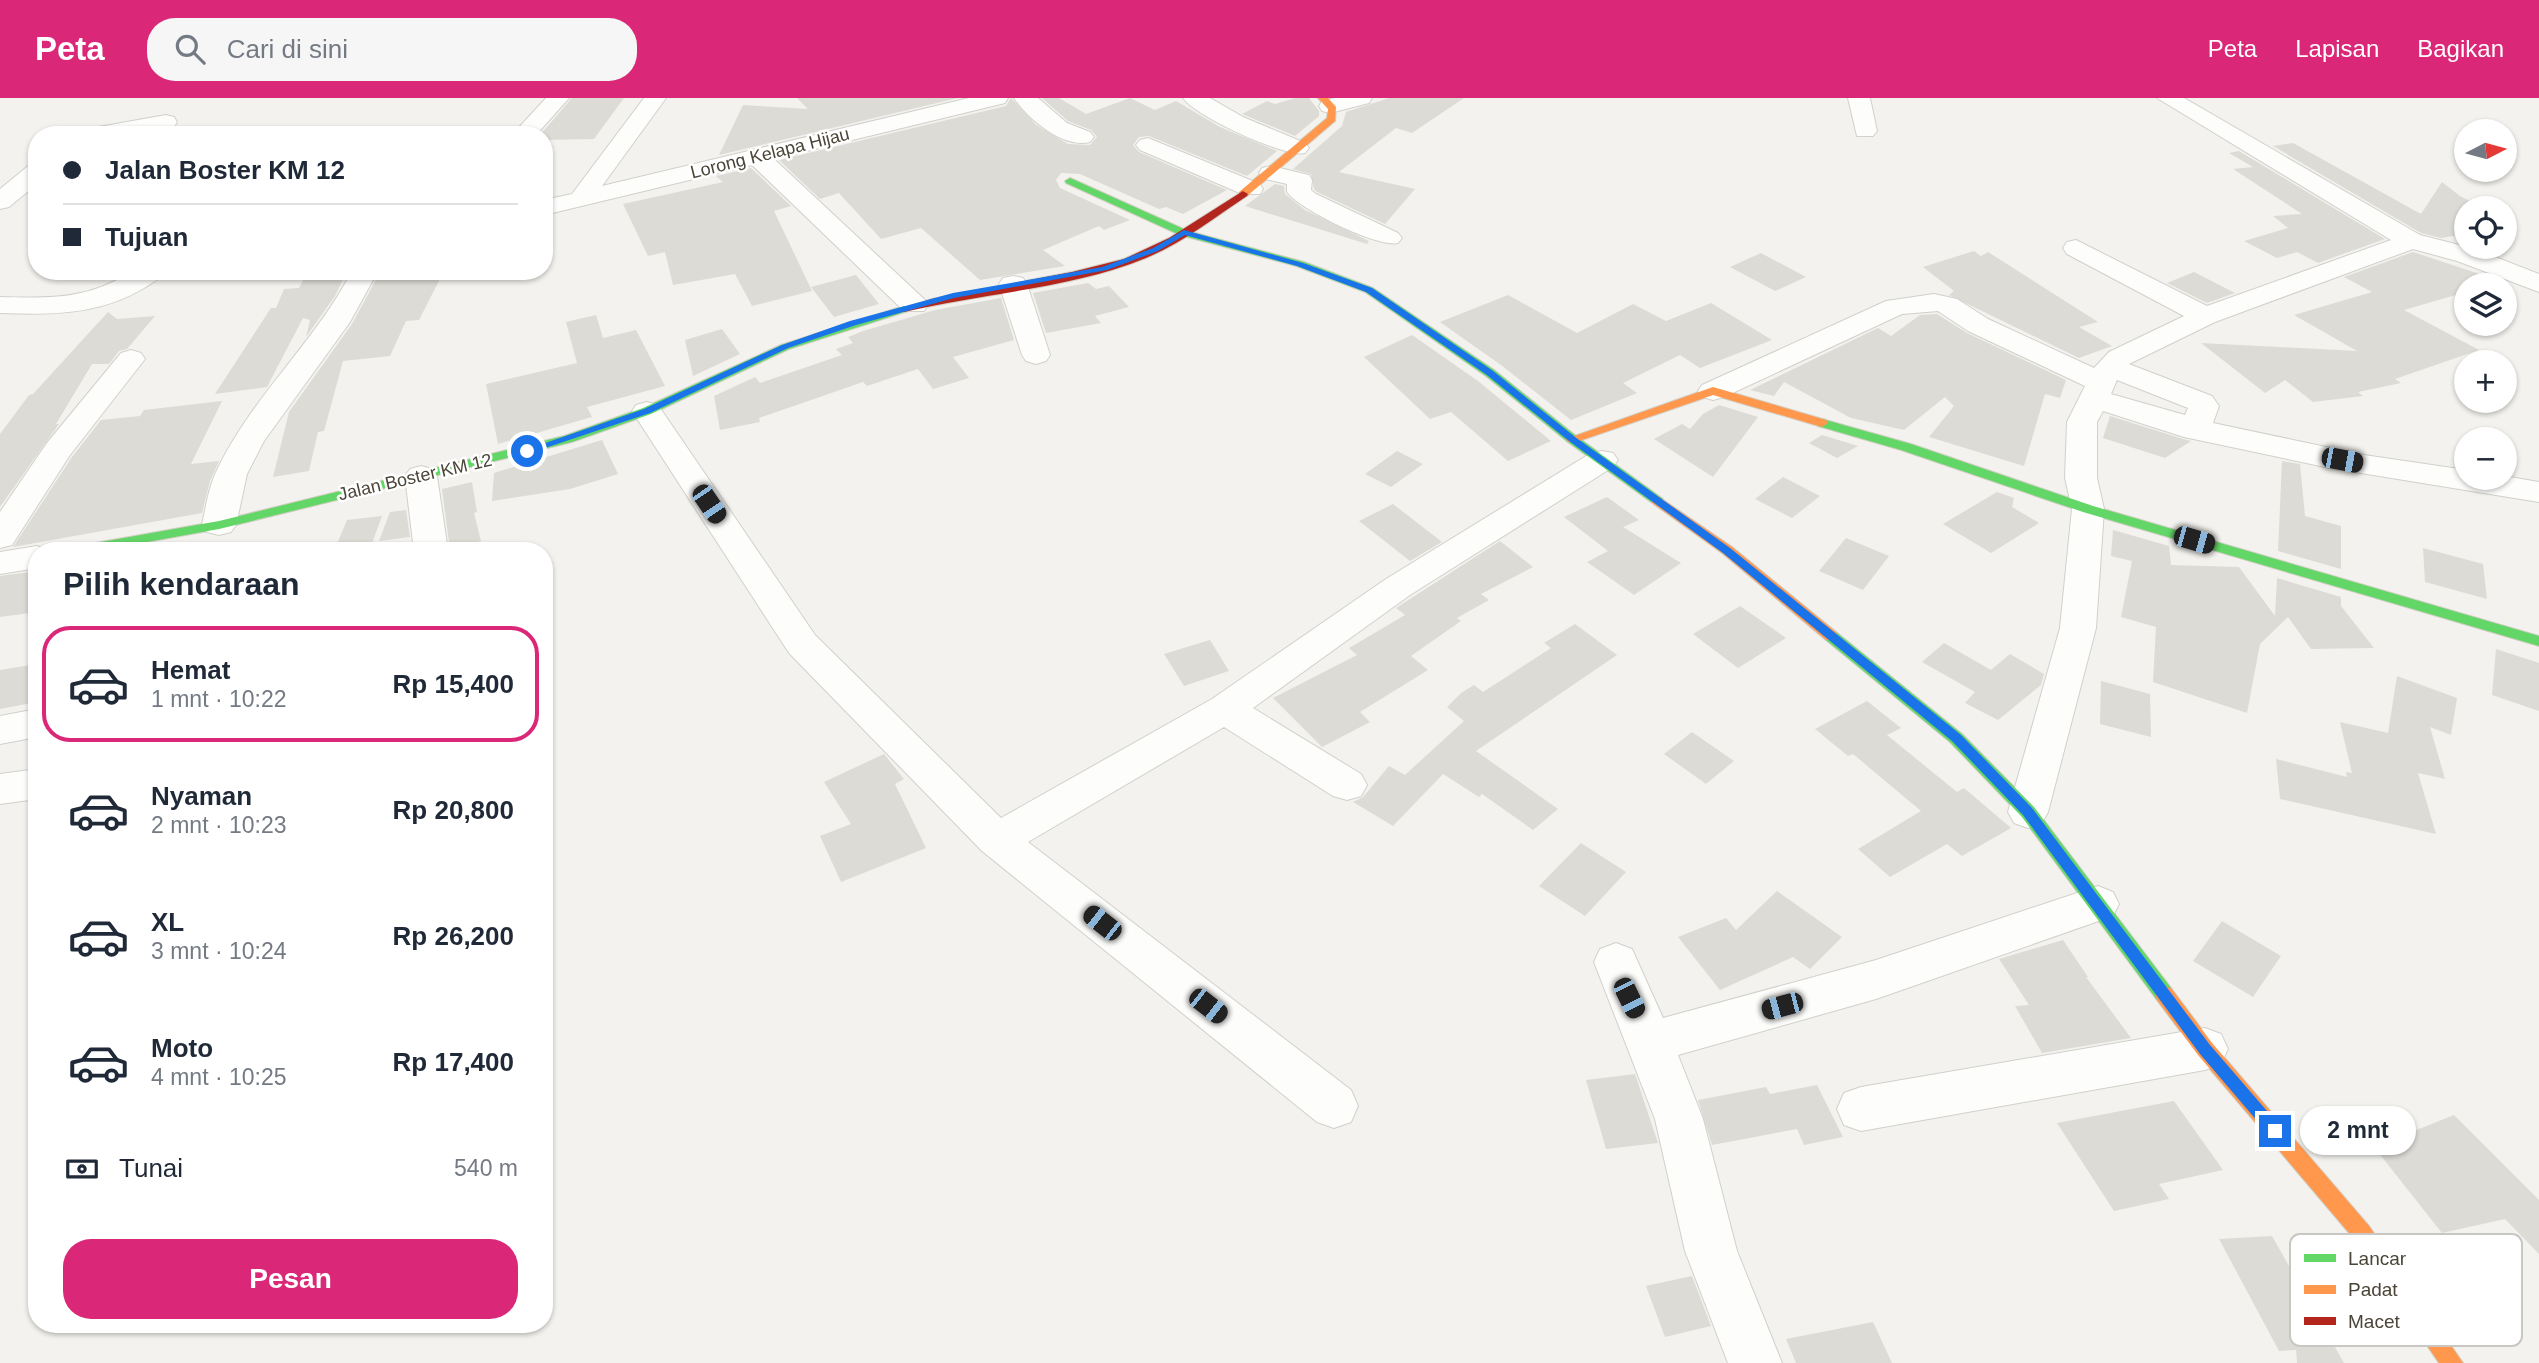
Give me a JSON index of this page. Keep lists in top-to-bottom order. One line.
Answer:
{"streets":{"street":["Lorong Kelapa Hijau","Jalan Boster KM 12"]},"legend":["Lancar","Padat","Macet"],"north":"right","page":{"header":"Peta","search":"Cari di sini","nav":["Peta","Lapisan","Bagikan"],"map_buttons":["+","−"],"banner":["Jalan Boster KM 12","Tujuan"],"heading":"Pilih kendaraan","list":[{"name":"Hemat","note":"1 mnt · 10:22","value":"Rp 15,400"},{"name":"Nyaman","note":"2 mnt · 10:23","value":"Rp 20,800"},{"name":"XL","note":"3 mnt · 10:24","value":"Rp 26,200"},{"name":"Moto","note":"4 mnt · 10:25","value":"Rp 17,400"}],"bubble":"2 mnt","pay":["Tunai","540 m"],"buttons":"Pesan"}}
